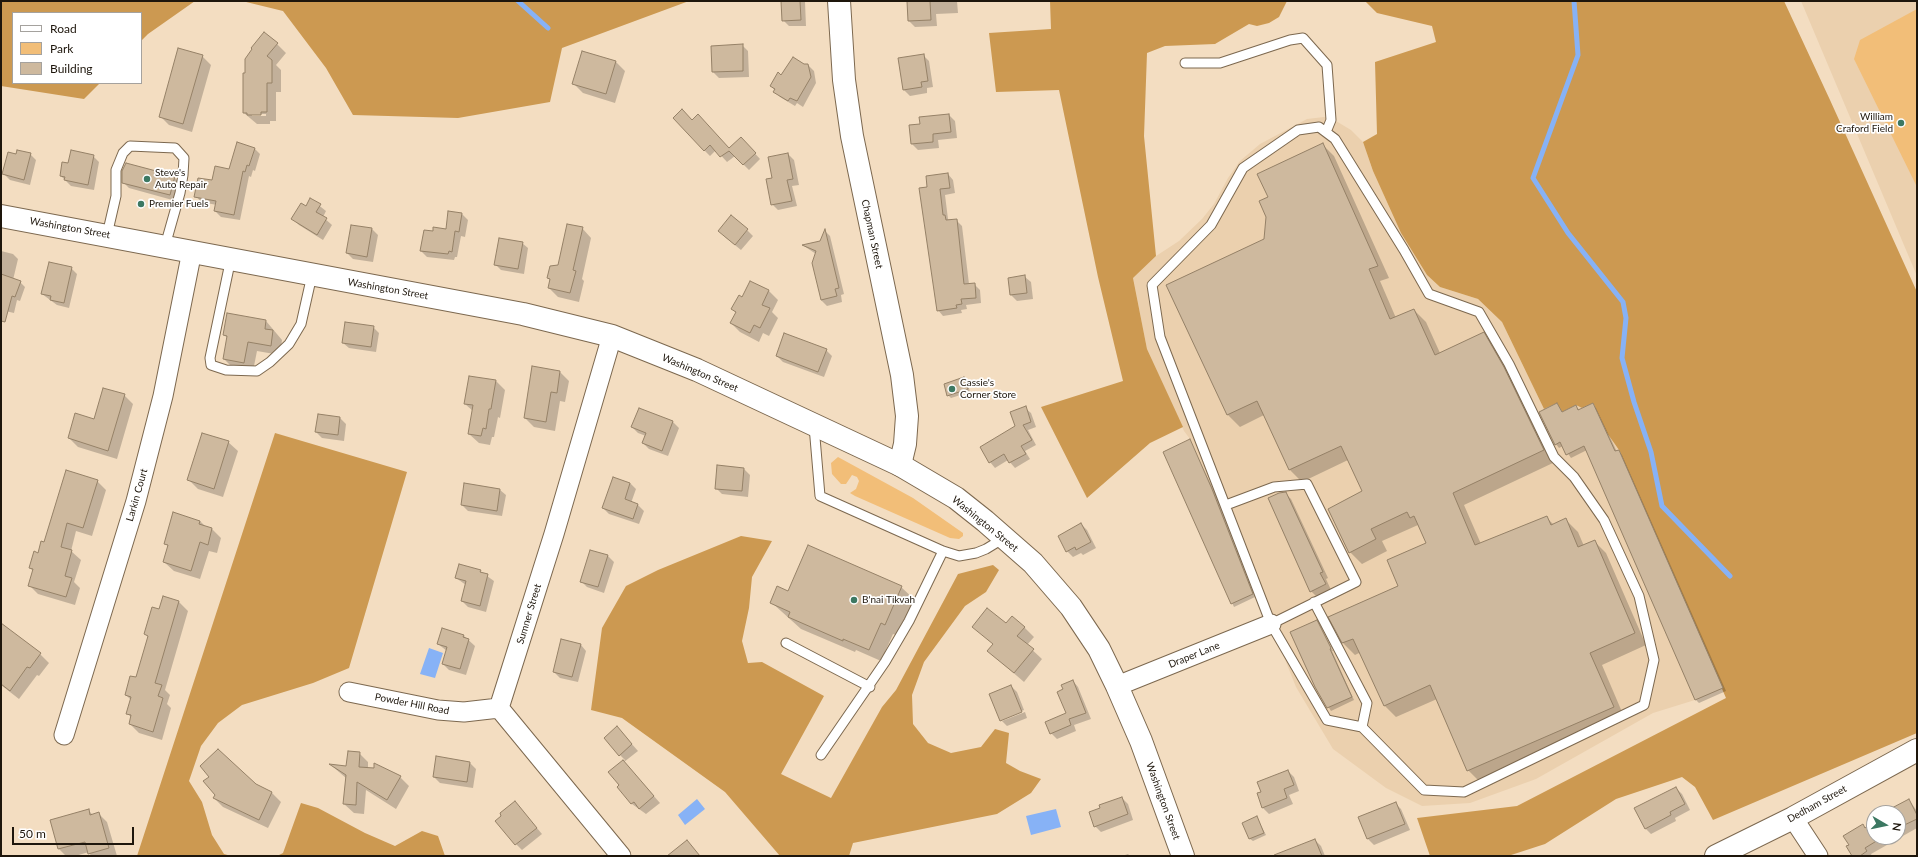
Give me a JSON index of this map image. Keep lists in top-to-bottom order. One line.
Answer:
{"streets":{"main road":["Washington Street","Chapman Street","Dedham Street"],"street":["Larkin Court","Sumner Street","Draper Lane","Powder Hill Road"]},"crossings":[["Washington Street","Chapman Street"],["Washington Street","Larkin Court"],["Washington Street","Sumner Street"],["Washington Street","Draper Lane"],["Sumner Street","Powder Hill Road"]],"places":["William Craford Field","Steve's Auto Repair","Premier Fuels","Cassie's Corner Store","B'nai Tikvah"],"legend":["Road","Park","Building"],"scale_bar":"50 m","north":"right"}
